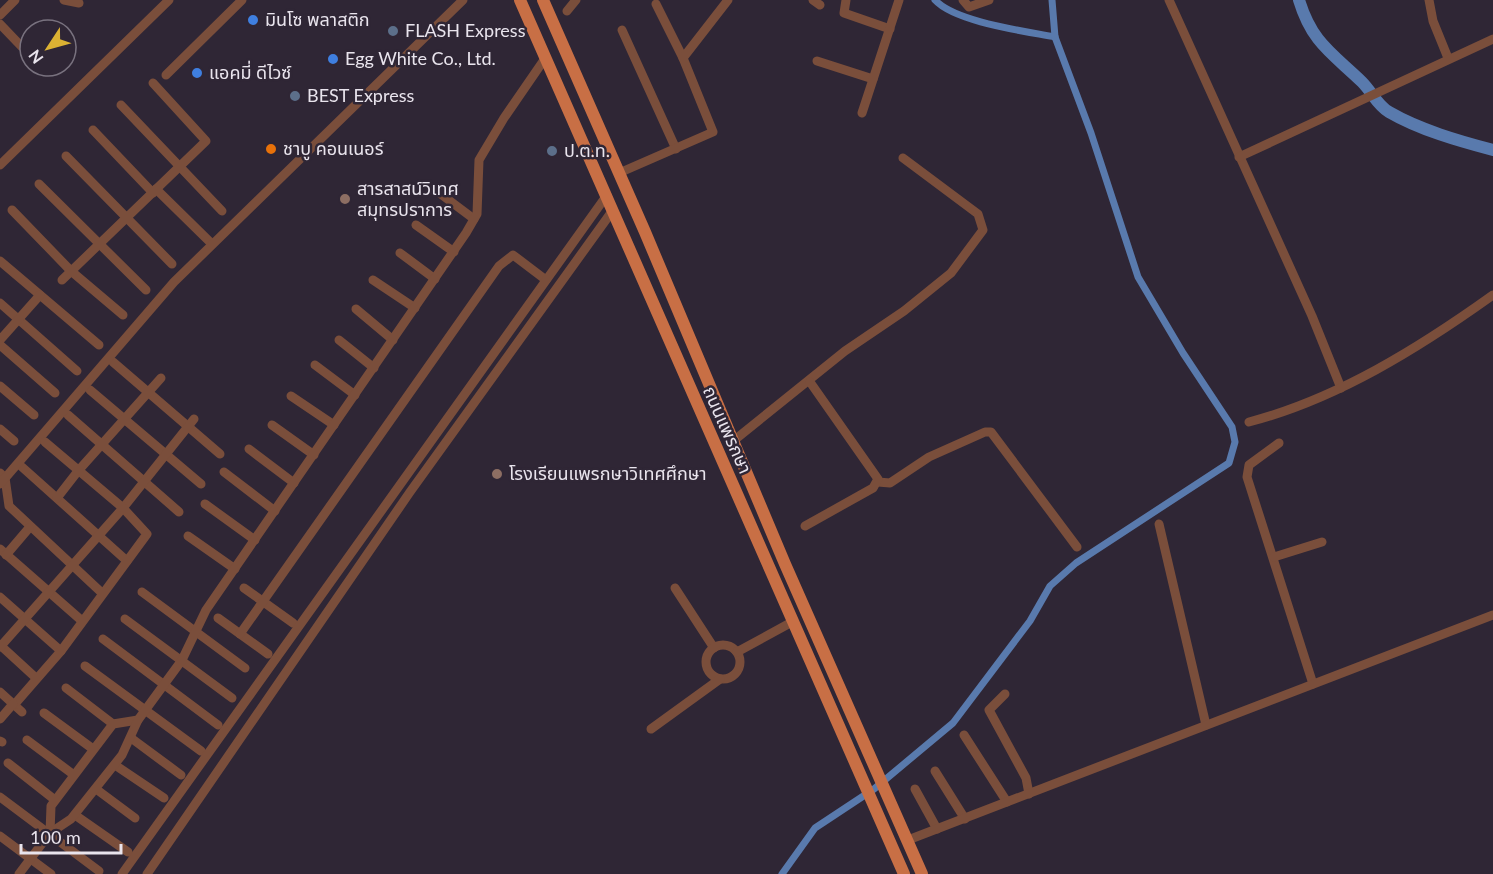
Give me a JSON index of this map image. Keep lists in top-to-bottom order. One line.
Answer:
{"streets":{"main road":["ถนนแพรกษา"]},"places":["มินโซ พลาสติก","FLASH Express","Egg White Co., Ltd.","แอคมี่ ดีไวซ์","BEST Express","ชาบู คอนเนอร์","ป.ต.ท.","สารสาสน์วิเทศ สมุทรปราการ","โรงเรียนแพรกษาวิเทศศึกษา"],"scale_bar":"100 m","north":"bottom left"}
